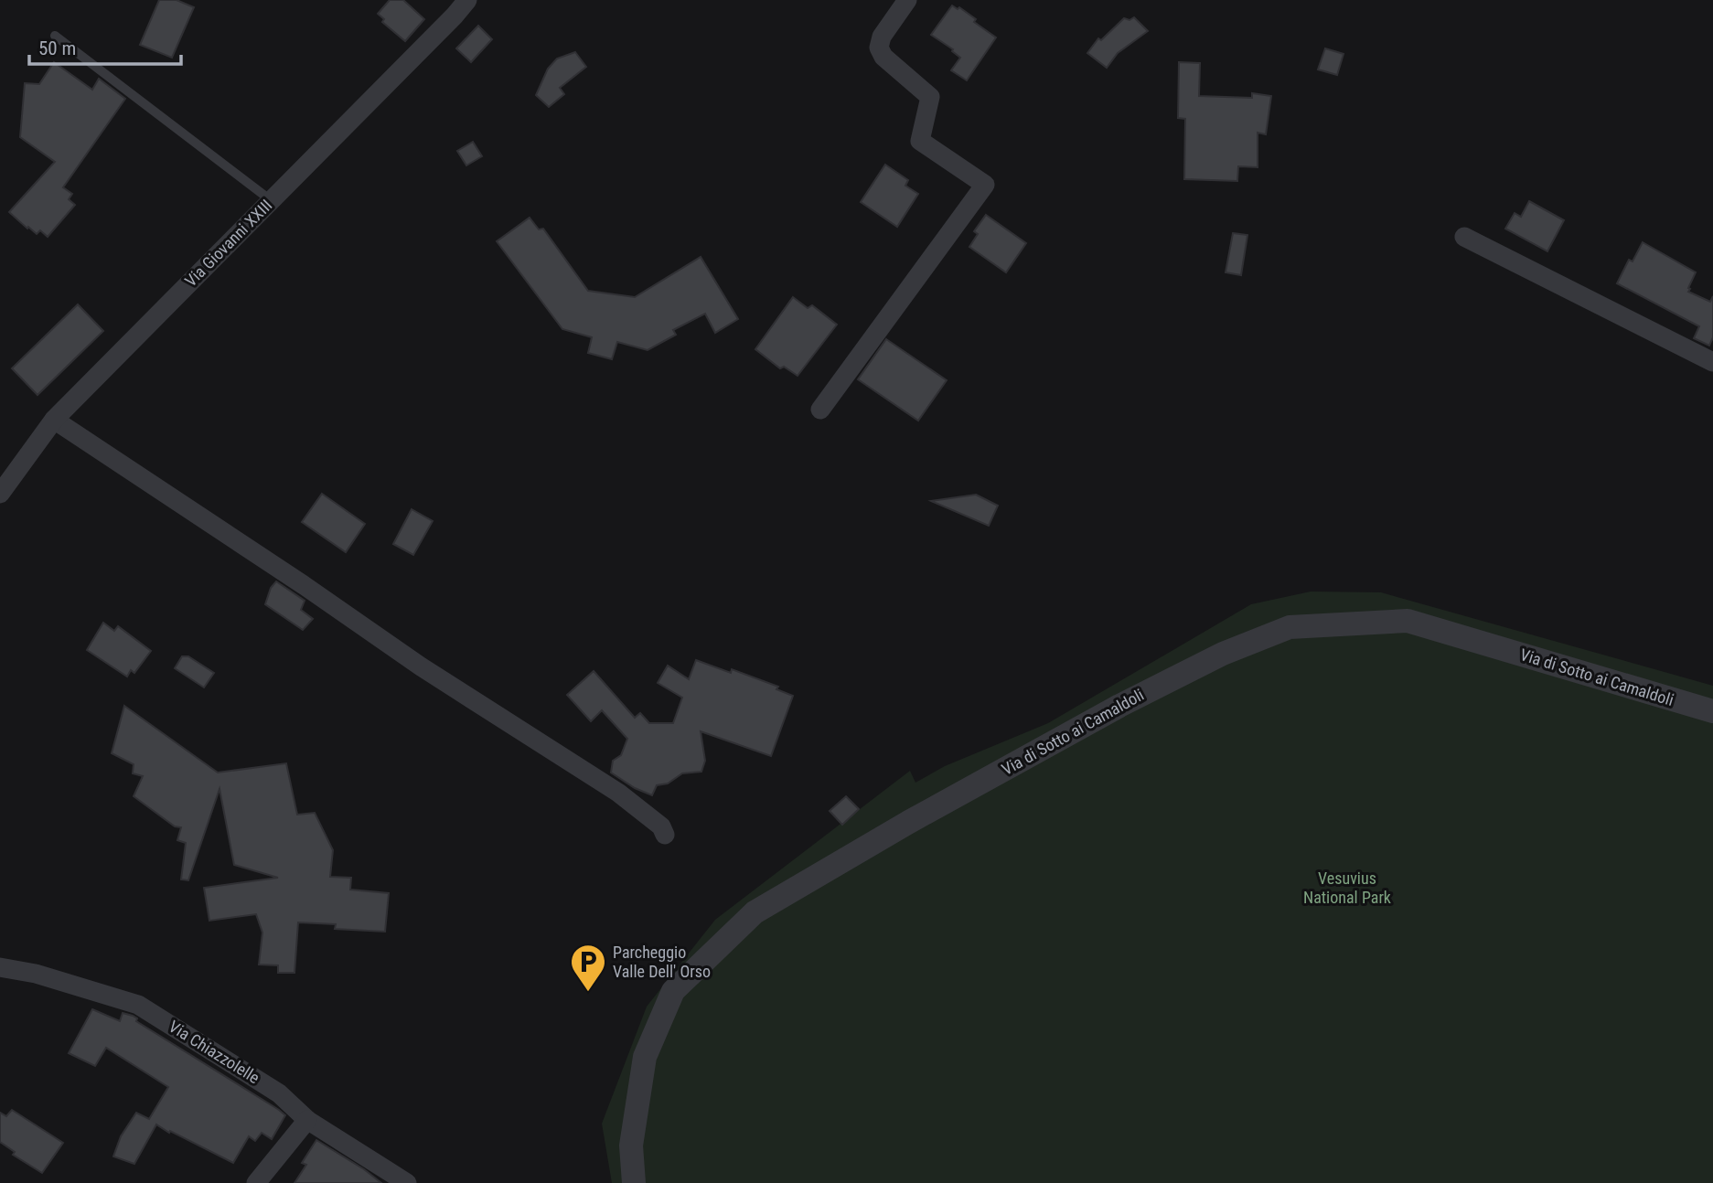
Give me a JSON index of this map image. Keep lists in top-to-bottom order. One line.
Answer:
{"streets":{"street":["Via Giovanni XXIII","Via di Sotto ai Camaldoli","Via Chiazzolelle"]},"parks":["Vesuvius National Park"],"places":{"parking":["Parcheggio Valle Dell' Orso"]},"scale_bar":"50 m"}
